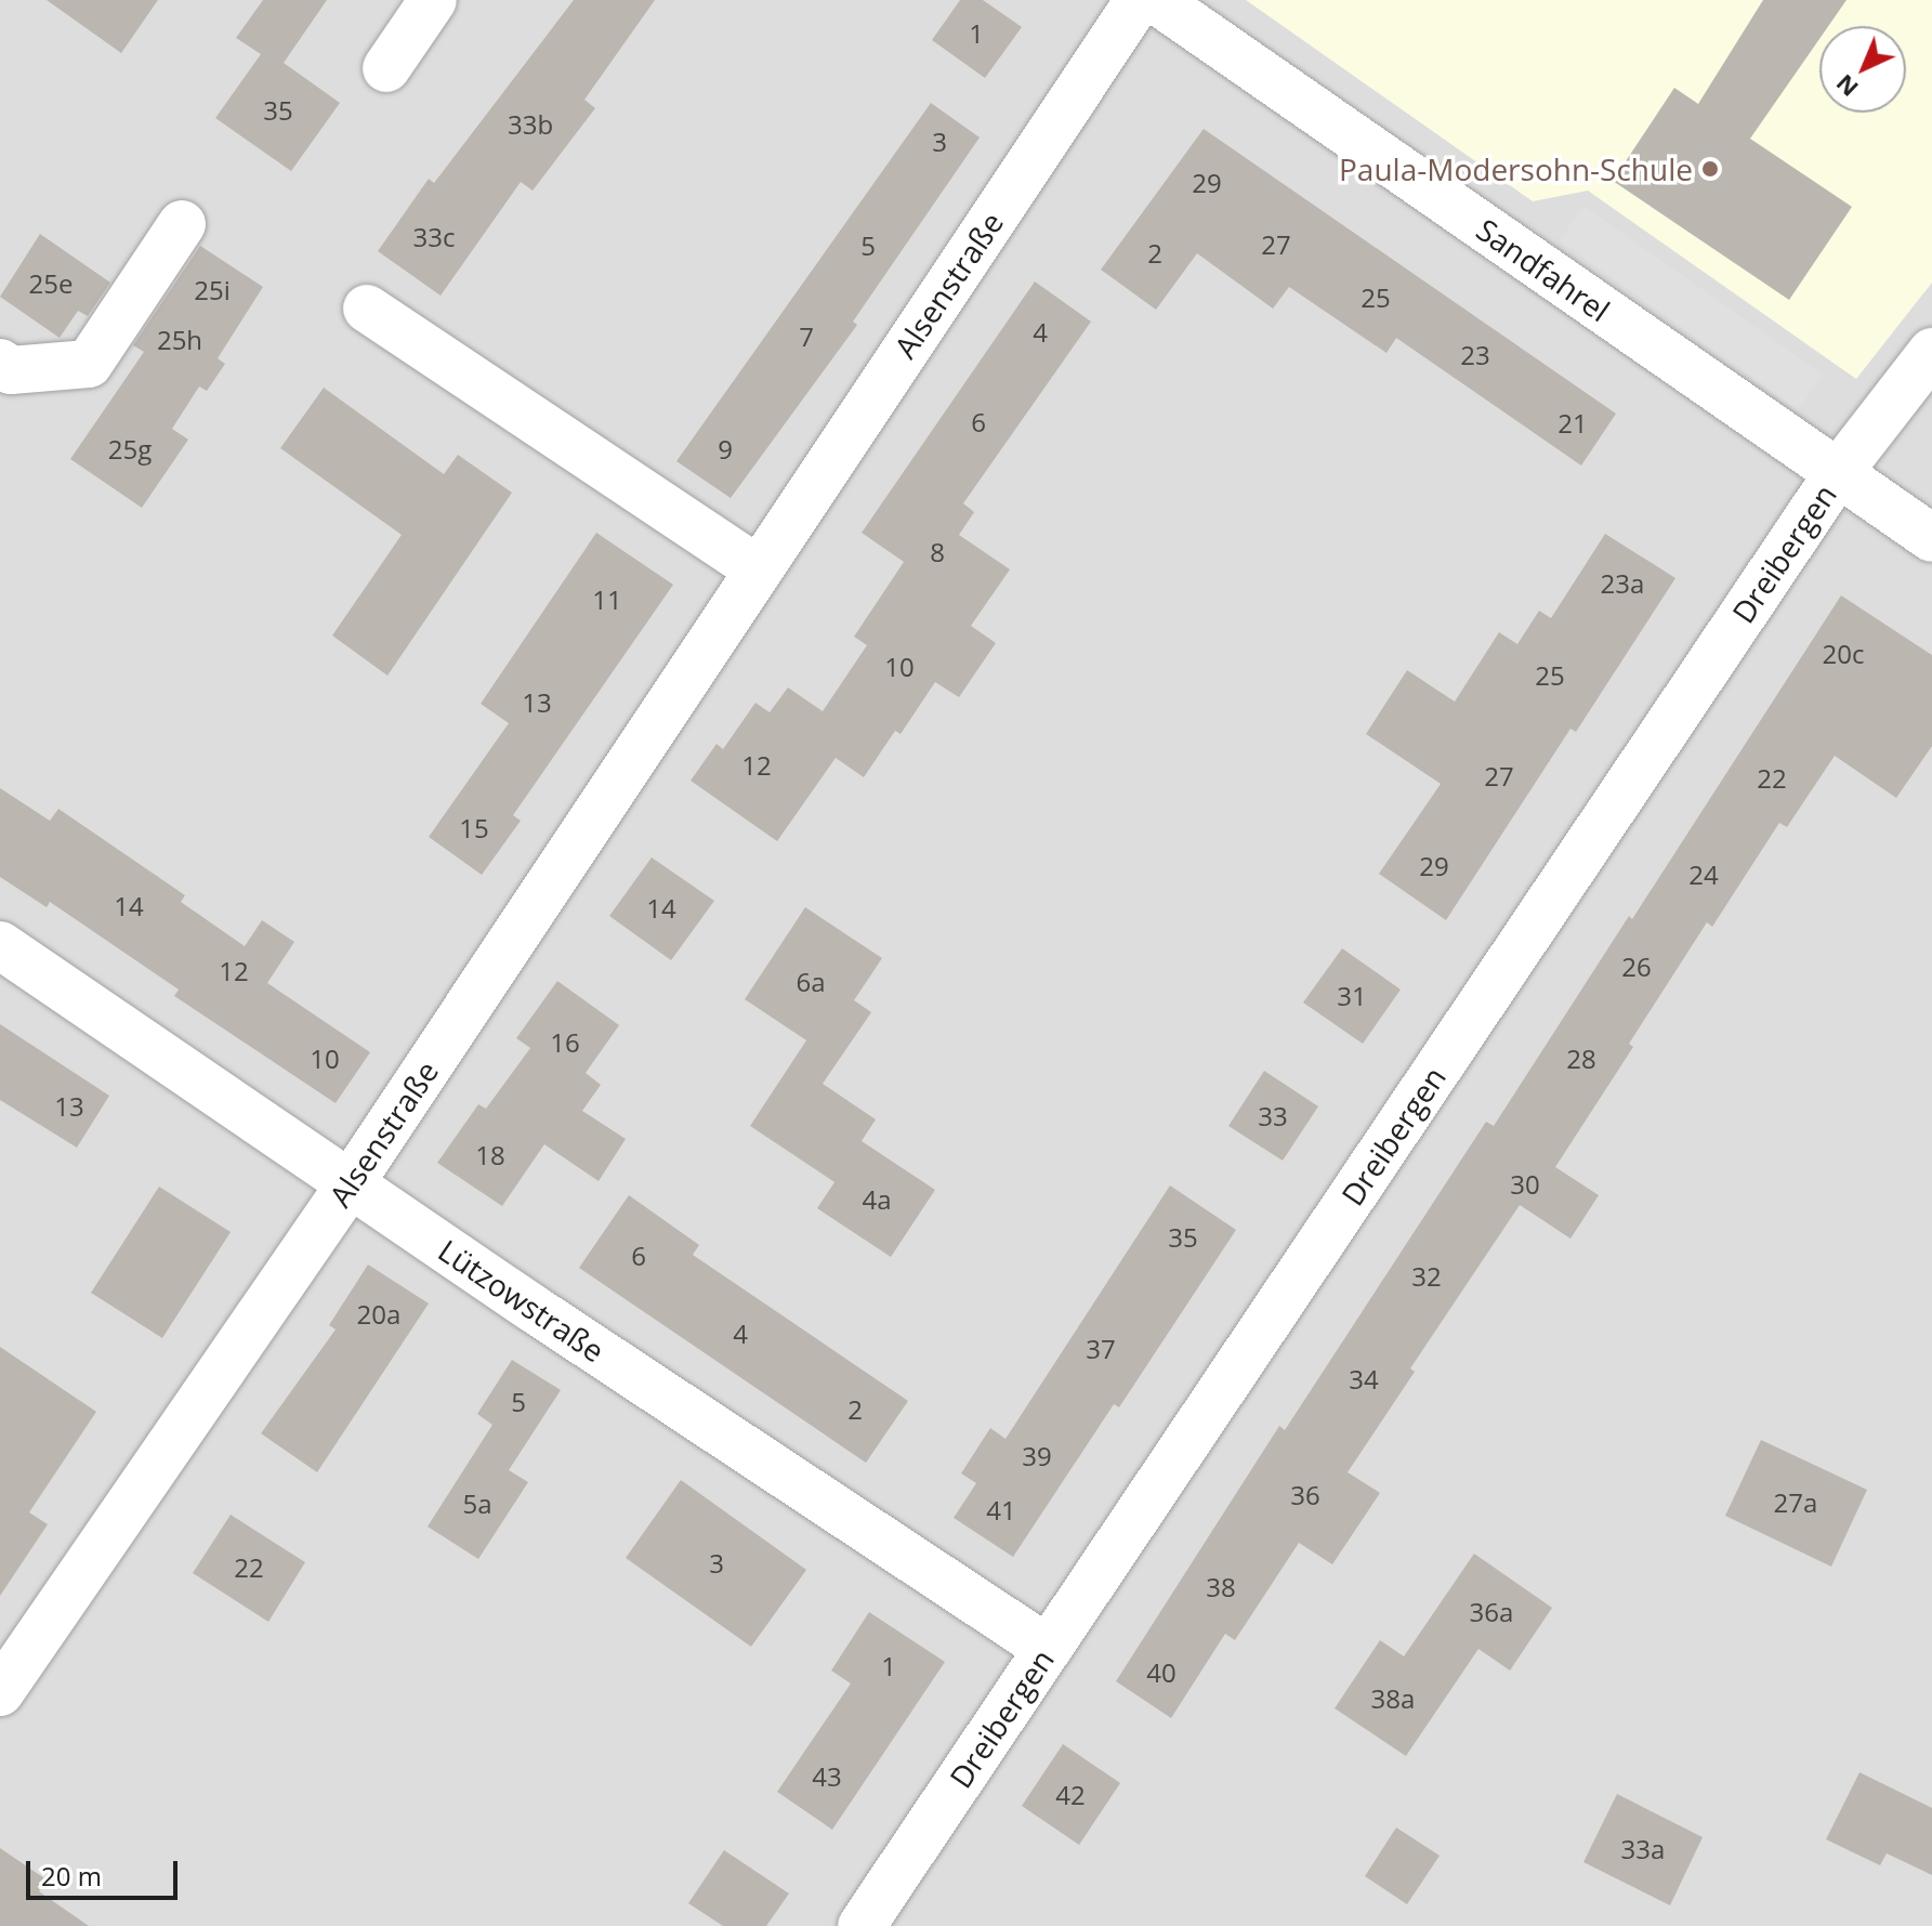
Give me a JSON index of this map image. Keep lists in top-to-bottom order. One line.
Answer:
{"streets":{"street":["Sandfahrel","Alsenstraße","Dreibergen","Lützowstraße"]},"crossings":[["Sandfahrel","Dreibergen"],["Alsenstraße","Lützowstraße"],["Dreibergen","Lützowstraße"]],"places":["Paula-Modersohn-Schule"],"house_numbers":["1","35","33b","3","29","33c","27","5","2","25e","25i","25","4","7","25h","23","6","21","25g","9","8","23a","11","20c","10","25","13","12","27","22","15","29","24","14","14","26","12","6a","31","16","10","28","13","33","18","30","4a","35","6","32","20a","4","37","34","5","2","39","36","27a","5a","41","3","22","38","36a","1","40","38a","43","42","33a"],"scale_bar":"20 m","north":"bottom left"}
